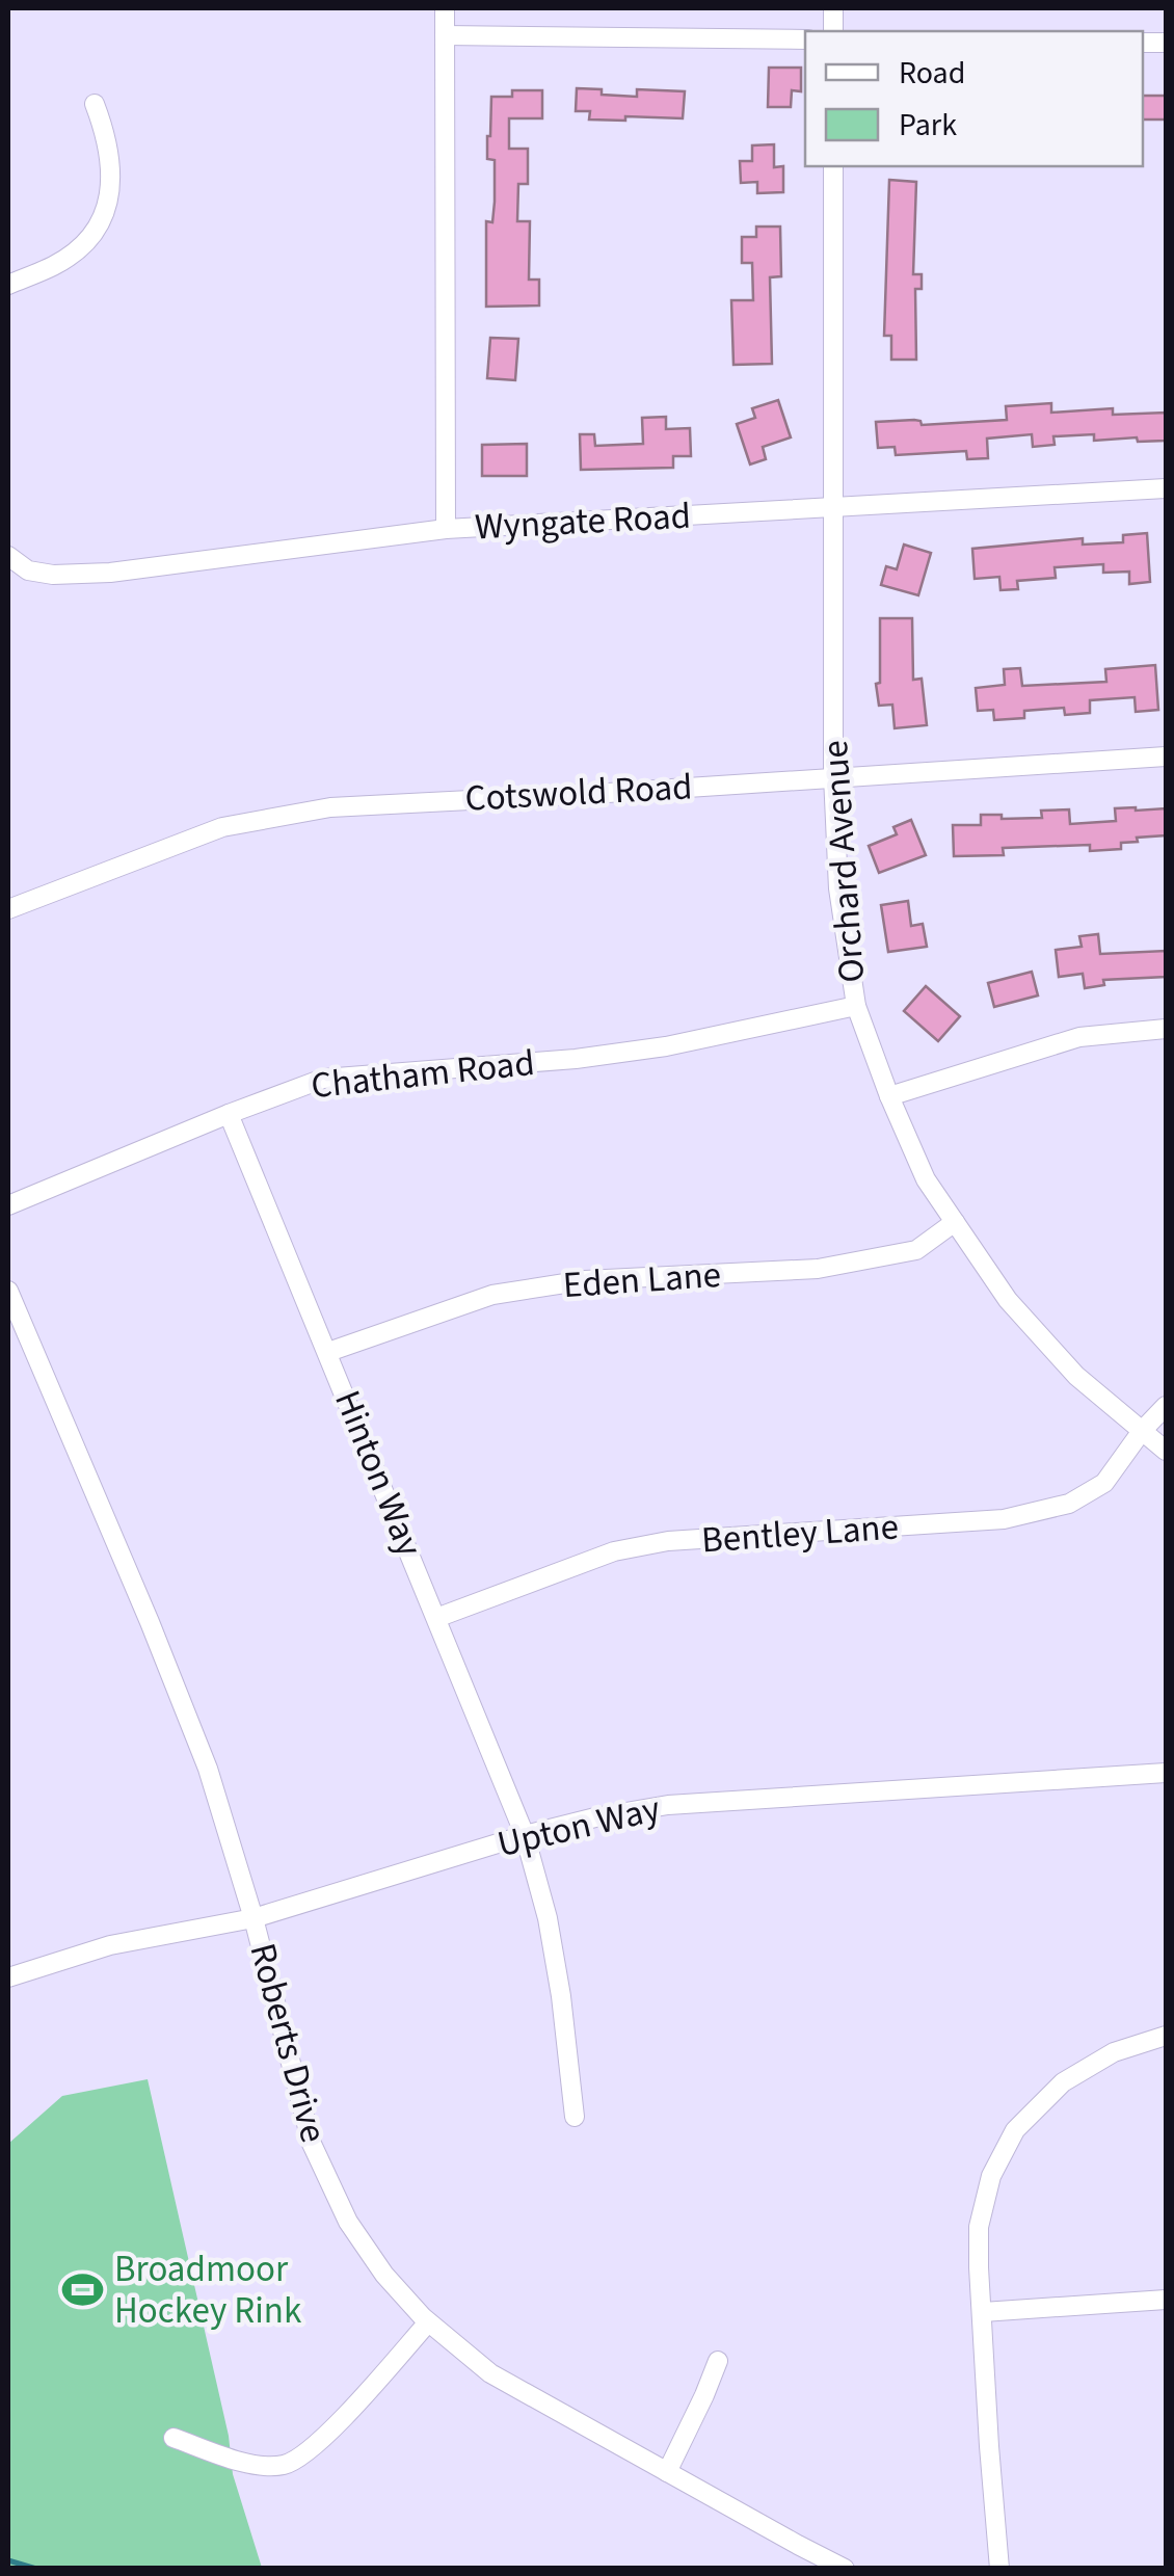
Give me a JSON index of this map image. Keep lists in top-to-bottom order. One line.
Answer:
{"streets":{"street":["Wyngate Road","Cotswold Road","Orchard Avenue","Chatham Road","Eden Lane","Hinton Way","Bentley Lane","Upton Way","Roberts Drive"]},"crossings":[["Wyngate Road","Orchard Avenue"],["Cotswold Road","Orchard Avenue"],["Orchard Avenue","Chatham Road"],["Orchard Avenue","Eden Lane"],["Orchard Avenue","Bentley Lane"],["Chatham Road","Hinton Way"],["Eden Lane","Hinton Way"],["Hinton Way","Bentley Lane"],["Hinton Way","Upton Way"],["Upton Way","Roberts Drive"]],"places":{"sports":["Broadmoor Hockey Rink"]},"legend":["Road","Park"]}
